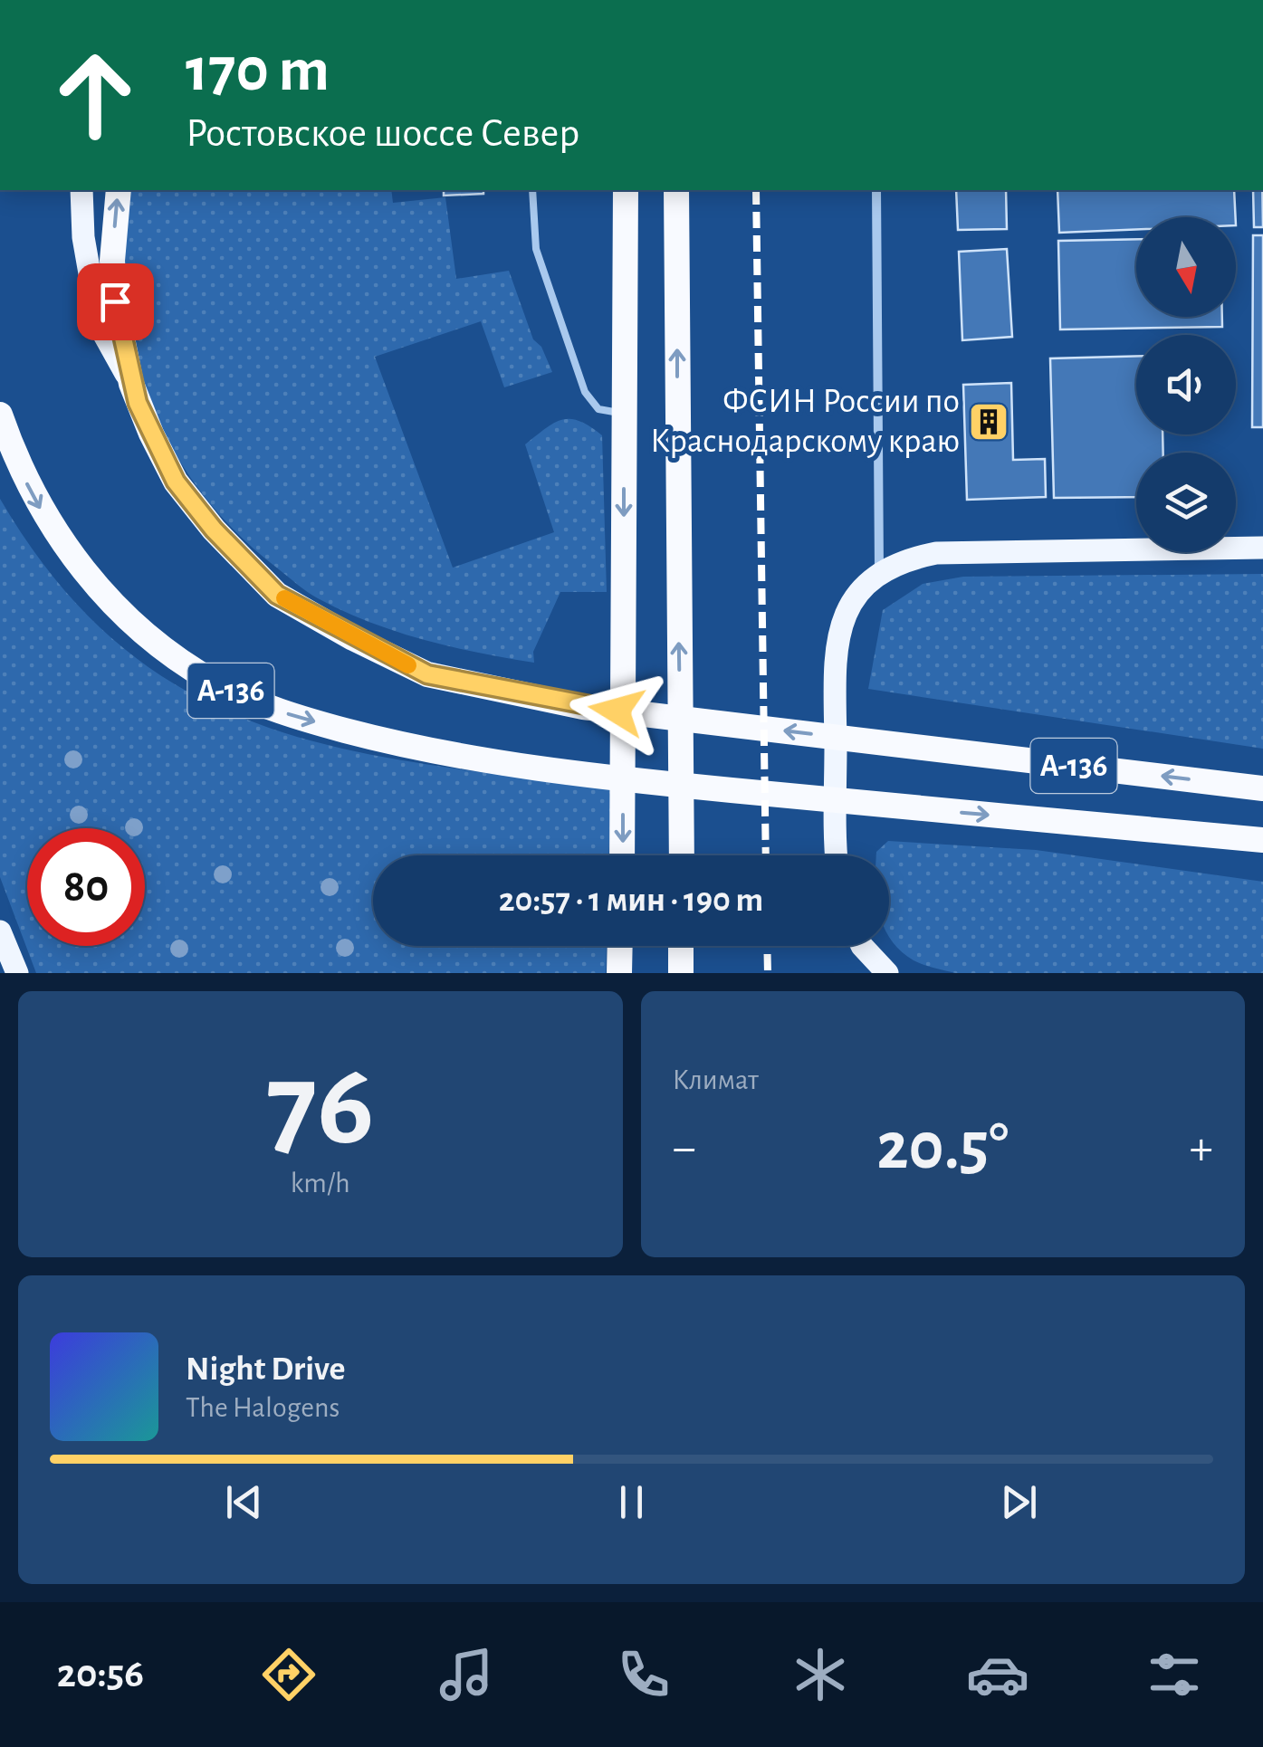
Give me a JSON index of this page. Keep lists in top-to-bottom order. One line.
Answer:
{"streets":{"highway":["А-136"]},"places":{"building":["ФСИН России по Краснодарскому краю"]},"north":"bottom","page":{"turn":["170 m","Ростовское шоссе Север"],"limit":"80","trip":"20:57 · 1 мин · 190 m","tile":[["76","km/h"],"Климат"],"heat":["−","20.5°","+"],"song":["Night Drive","The Halogens"],"tabs":"20:56"}}
